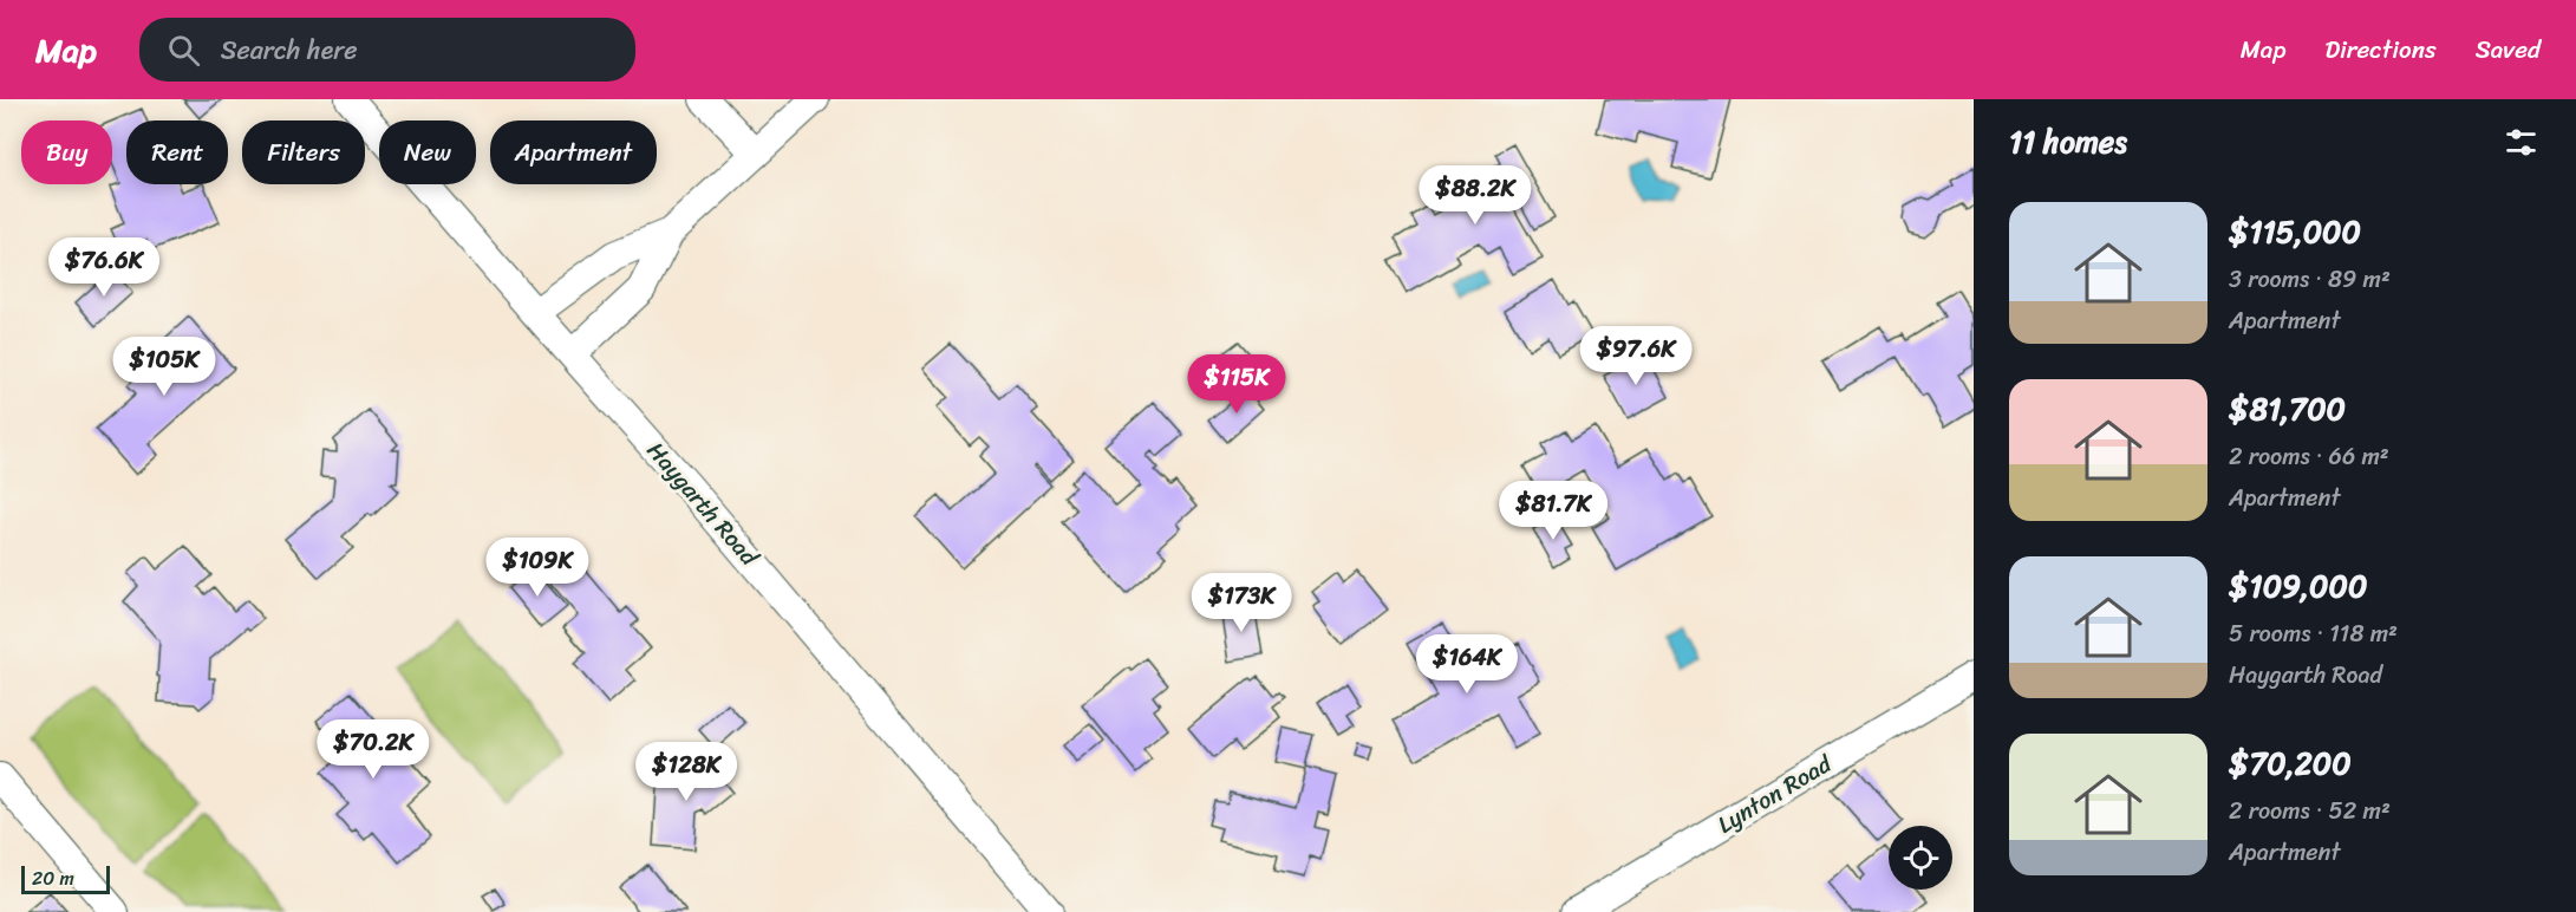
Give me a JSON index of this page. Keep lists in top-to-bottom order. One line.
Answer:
{"streets":{"street":["Haygarth Road","Lynton Road"]},"scale_bar":"20 m","page":{"header":"Map","search":"Search here","nav":["Map","Directions","Saved"],"heading":"11 homes","chip":["Buy","Rent","Filters","New","Apartment"],"price":["$88.2K","$76.6K","$97.6K","$105K","$115K","$81.7K","$109K","$173K","$164K","$70.2K","$128K"],"list":[{"name":"$115,000","note":"3 rooms · 89 m² · Apartment"},{"name":"$81,700","note":"2 rooms · 66 m² · Apartment"},{"name":"$109,000","note":"5 rooms · 118 m² · Haygarth Road"},{"name":"$70,200","note":"2 rooms · 52 m² · Apartment"}],"scale":"20 m"}}
